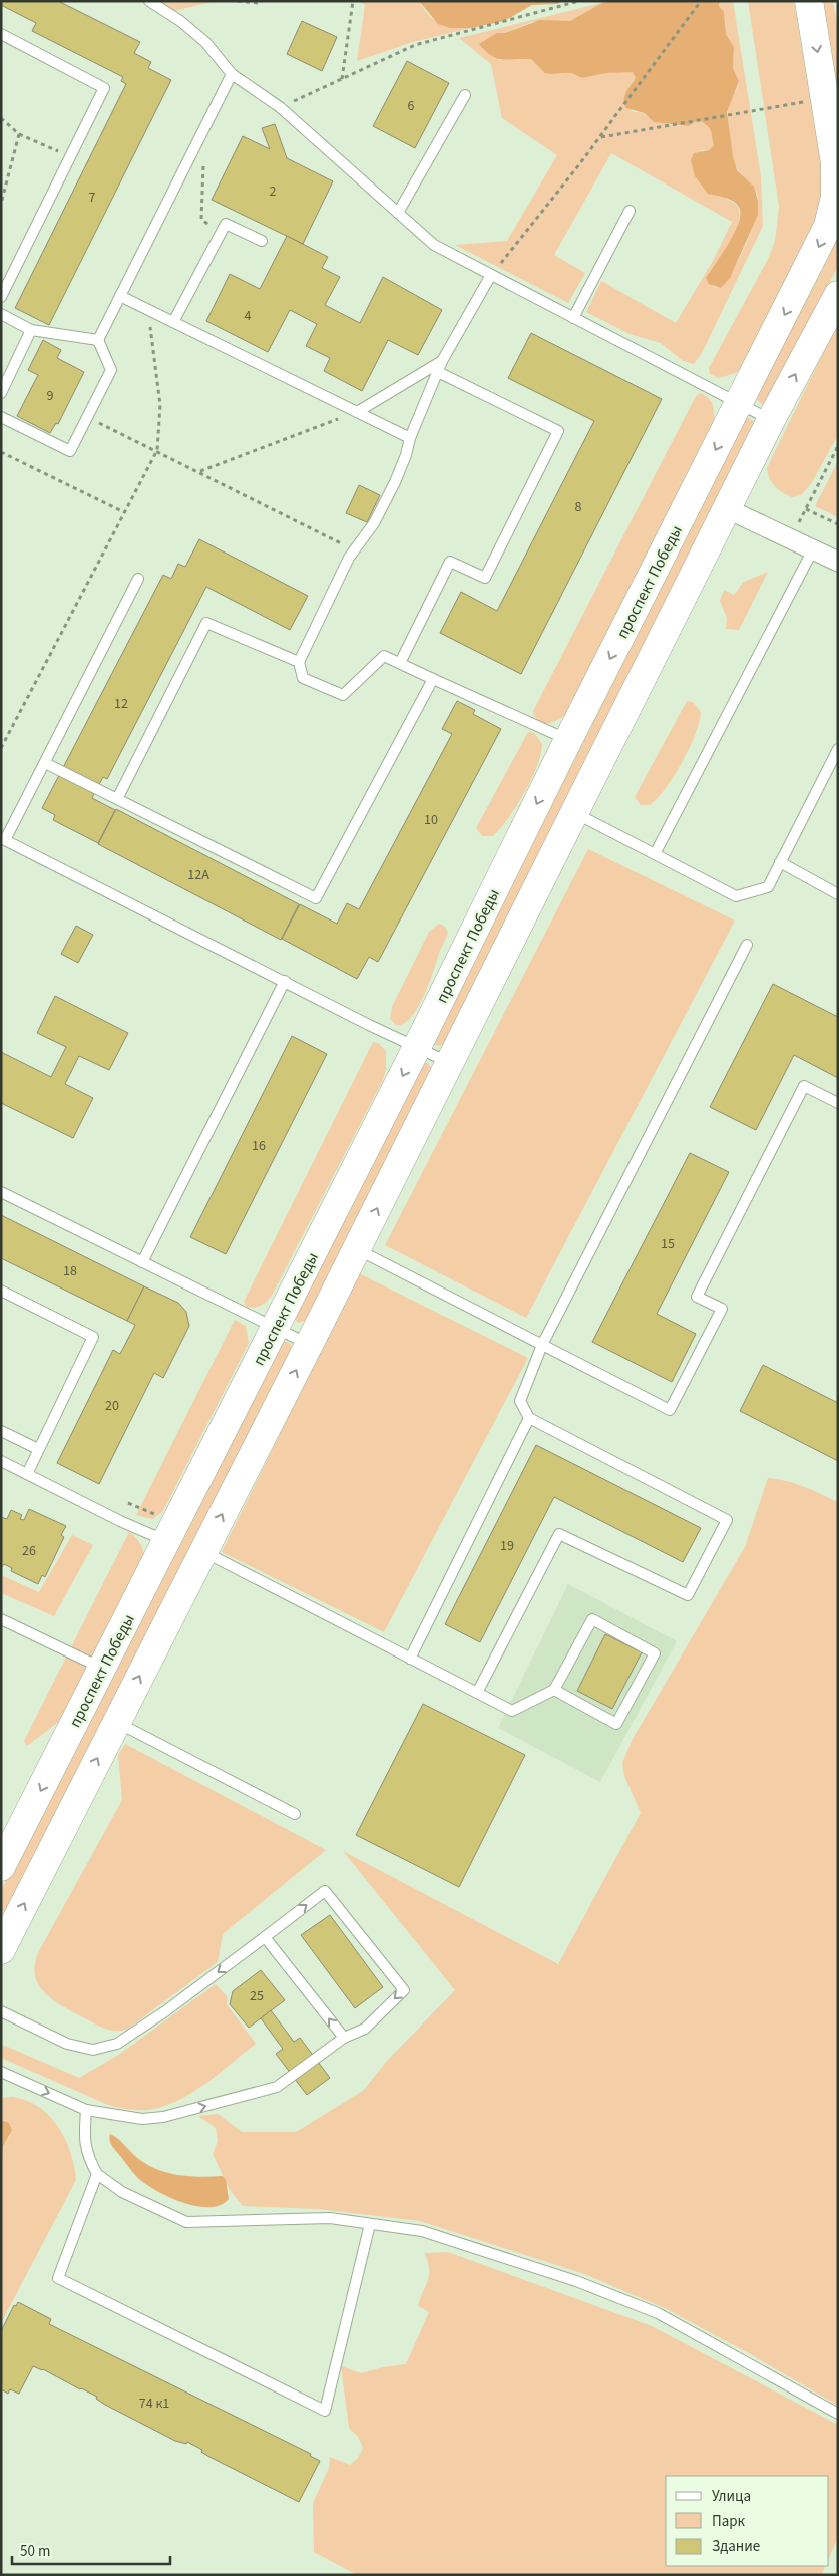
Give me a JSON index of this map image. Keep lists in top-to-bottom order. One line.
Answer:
{"streets":{"main road":["проспект Победы"]},"house_numbers":["6","2","7","4","9","8","12","10","12А","16","15","18","20","19","26","25","74 к1"],"legend":["Улица","Парк","Здание"],"scale_bar":"50 m"}
